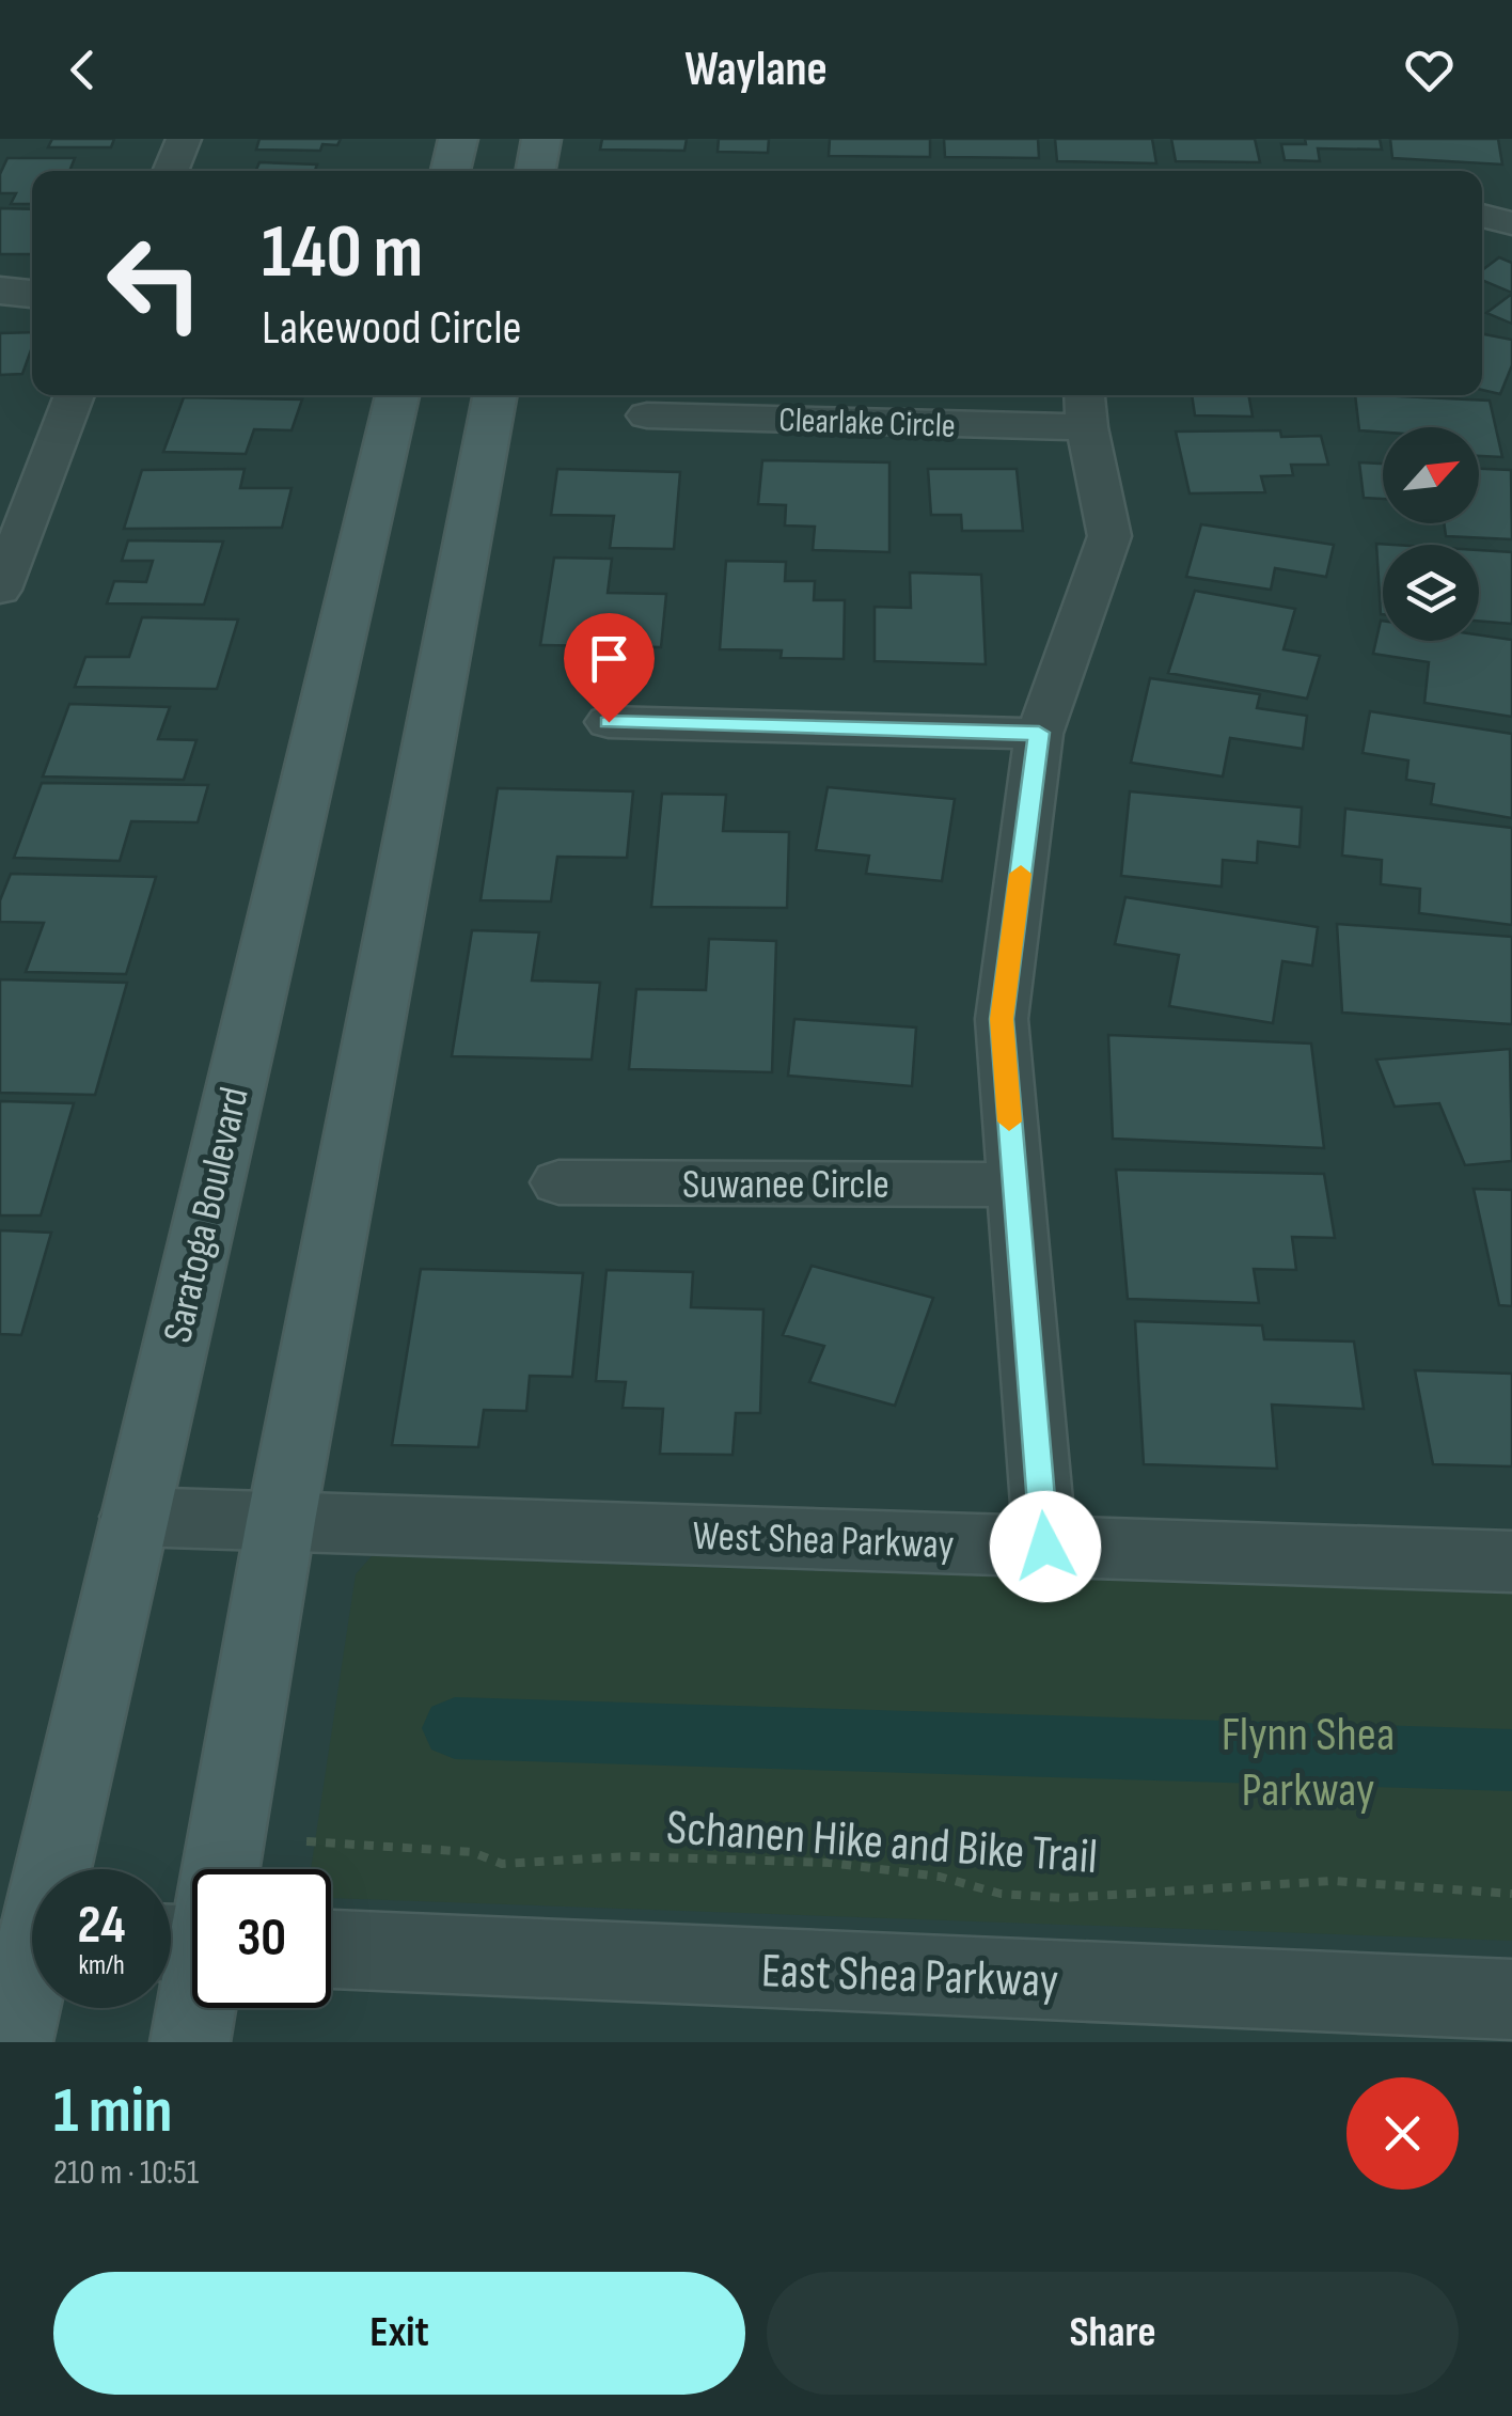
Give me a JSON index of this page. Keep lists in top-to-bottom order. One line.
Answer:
{"streets":{"main road":["Saratoga Boulevard"],"street":["Clearlake Circle","Suwanee Circle","West Shea Parkway","East Shea Parkway"],"path":["Schanen Hike and Bike Trail"]},"crossings":[["Saratoga Boulevard","West Shea Parkway"]],"parks":["Flynn Shea Parkway"],"north":"top right","page":{"header":"Waylane","turn":["140 m","Lakewood Circle"],"speed":"24 km/h","limit":"30","heading":["1 min","210 m · 10:51"],"buttons":["Exit","Share"]}}
